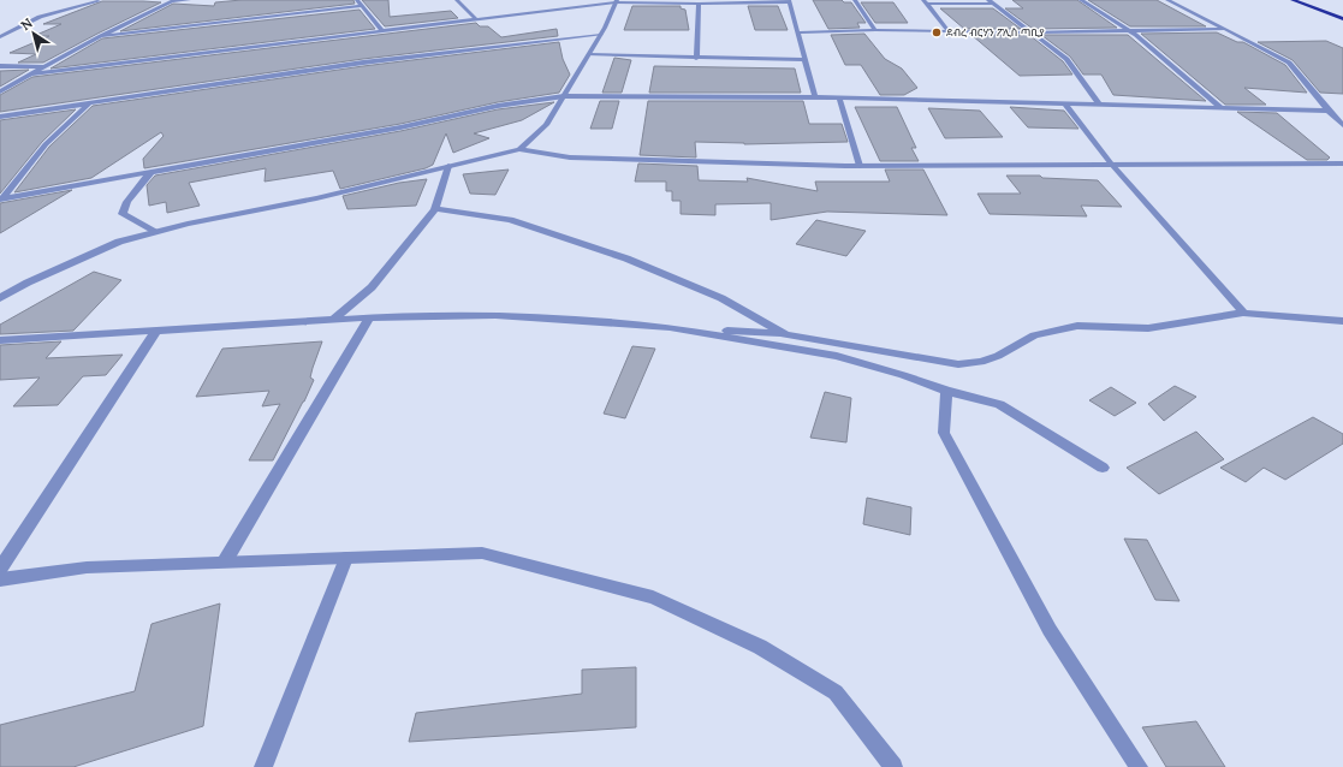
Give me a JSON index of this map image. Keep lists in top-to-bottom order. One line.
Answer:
{"places":["ደብረ ብርሃን ፖሊስ ጣቢያ"],"north":"top left"}
